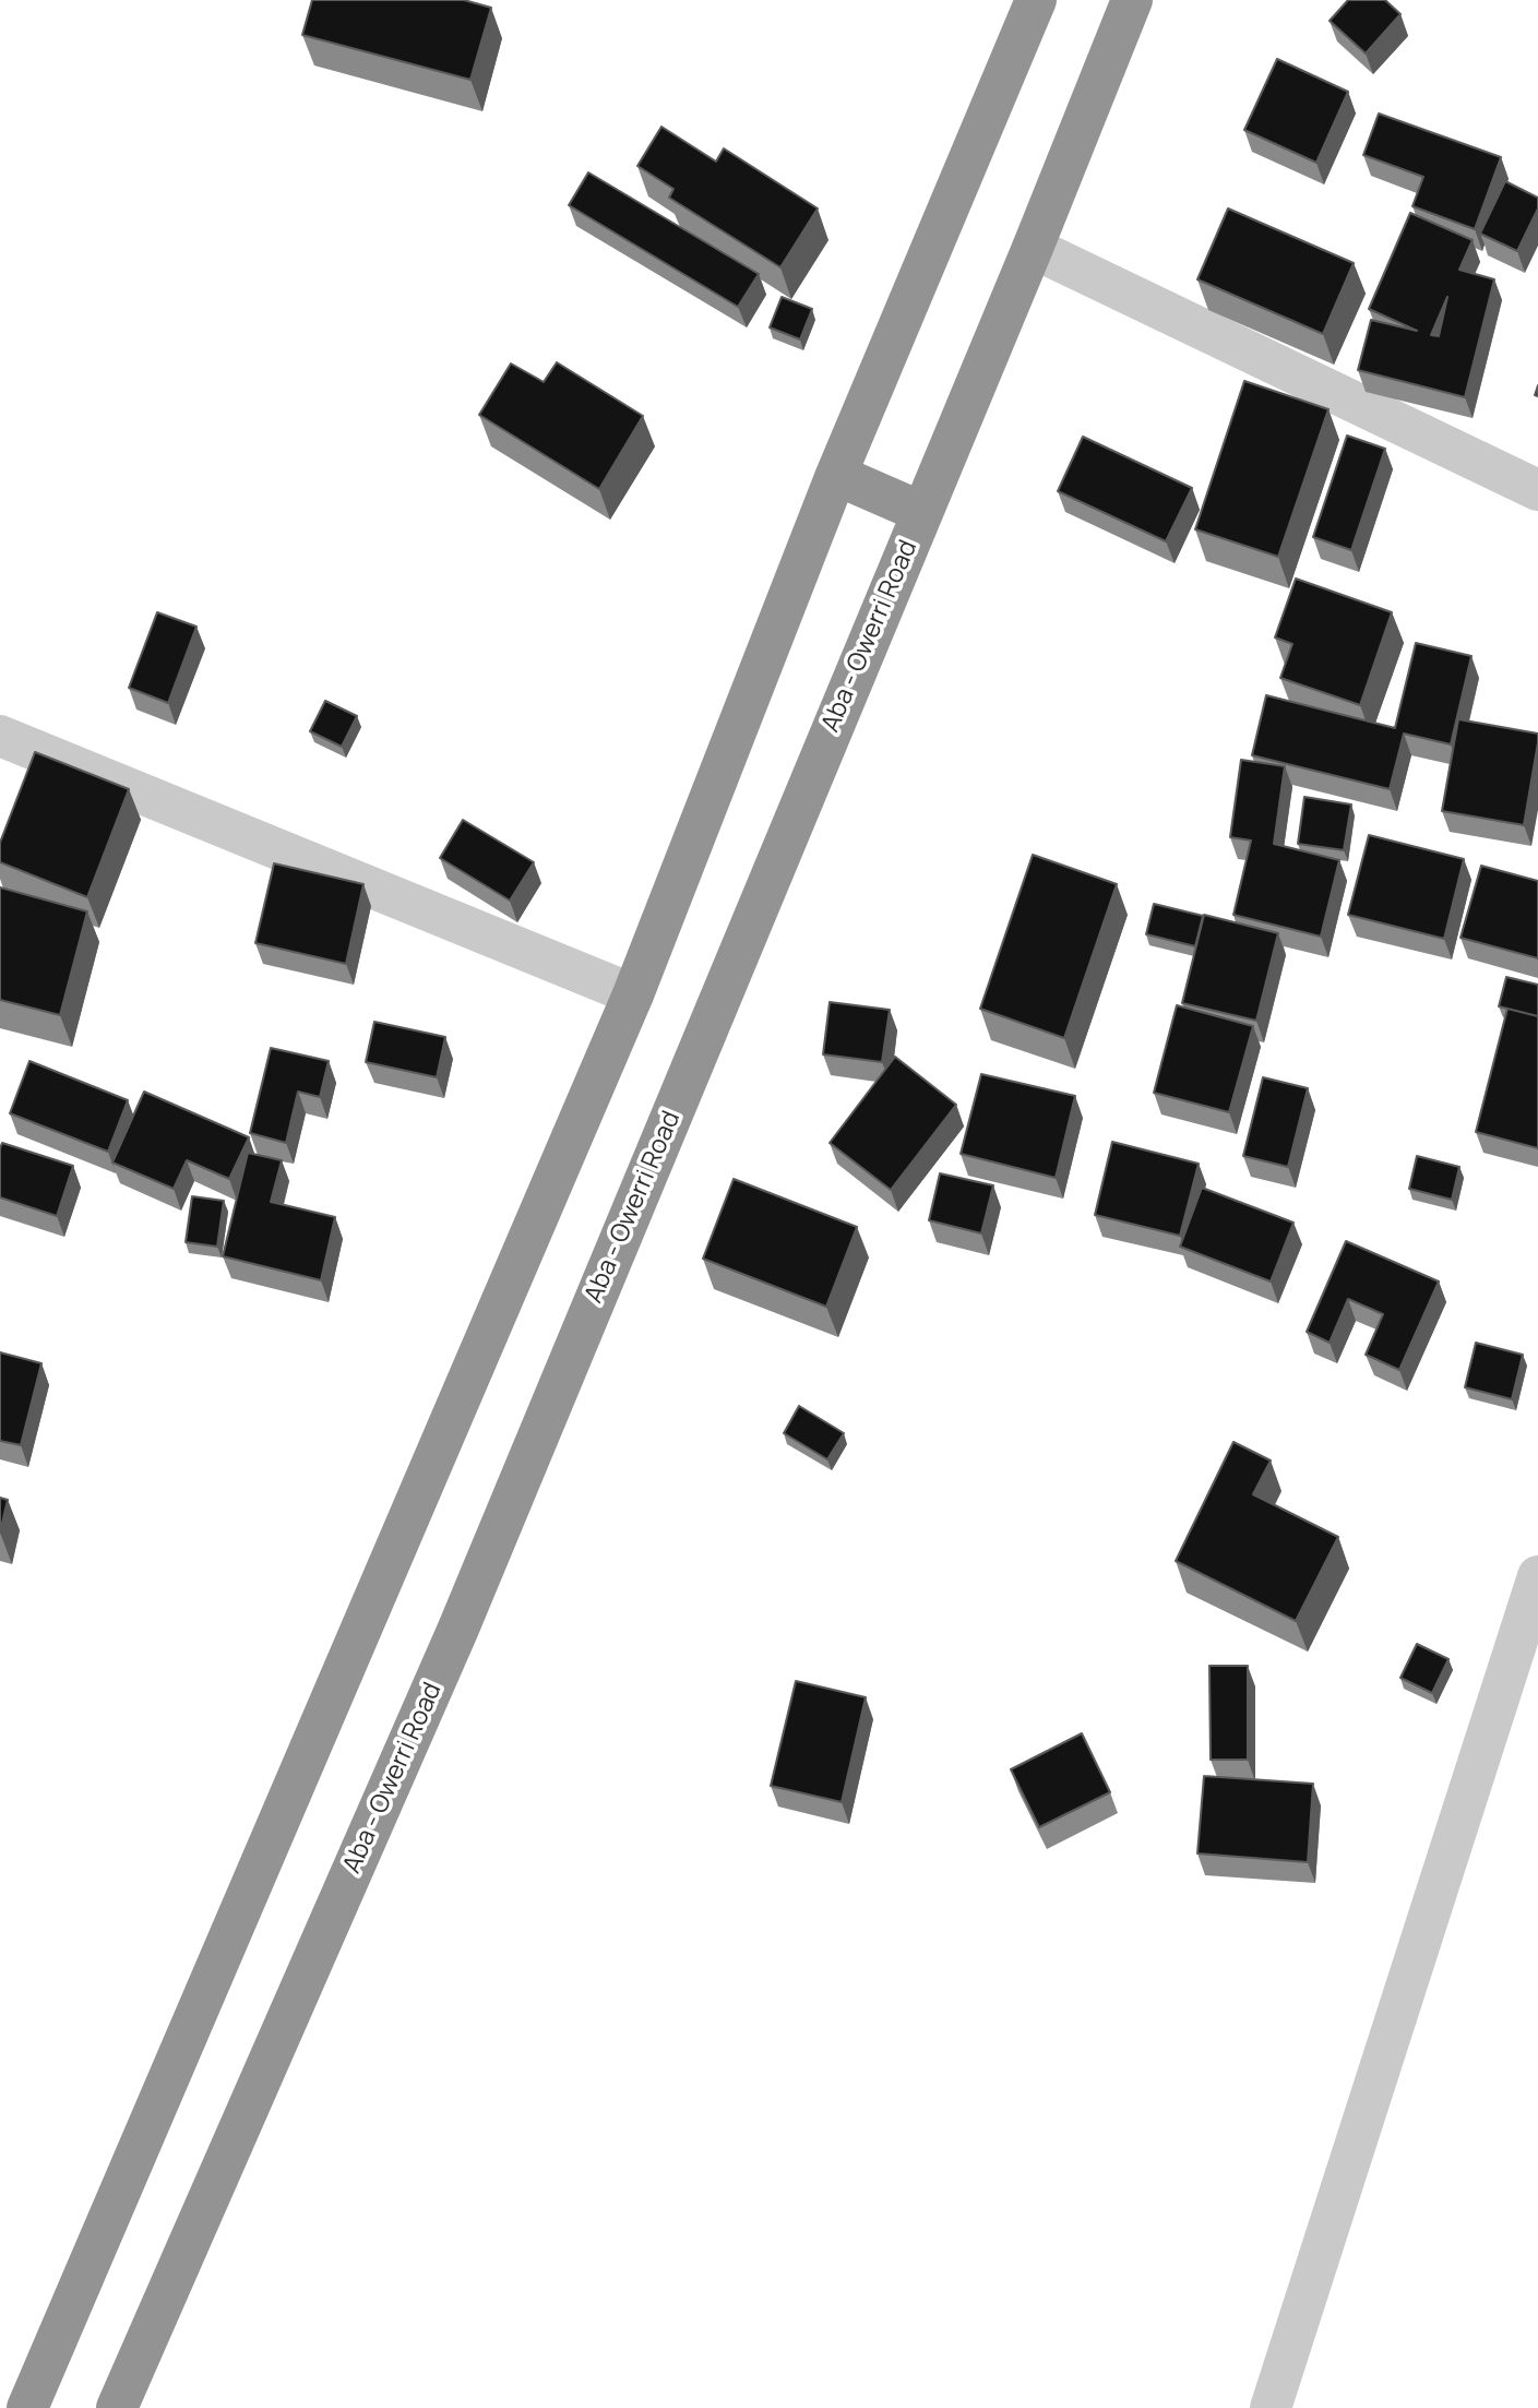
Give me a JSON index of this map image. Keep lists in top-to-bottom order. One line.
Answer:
{"streets":{"highway":["Aba - Owerri Road"]}}
